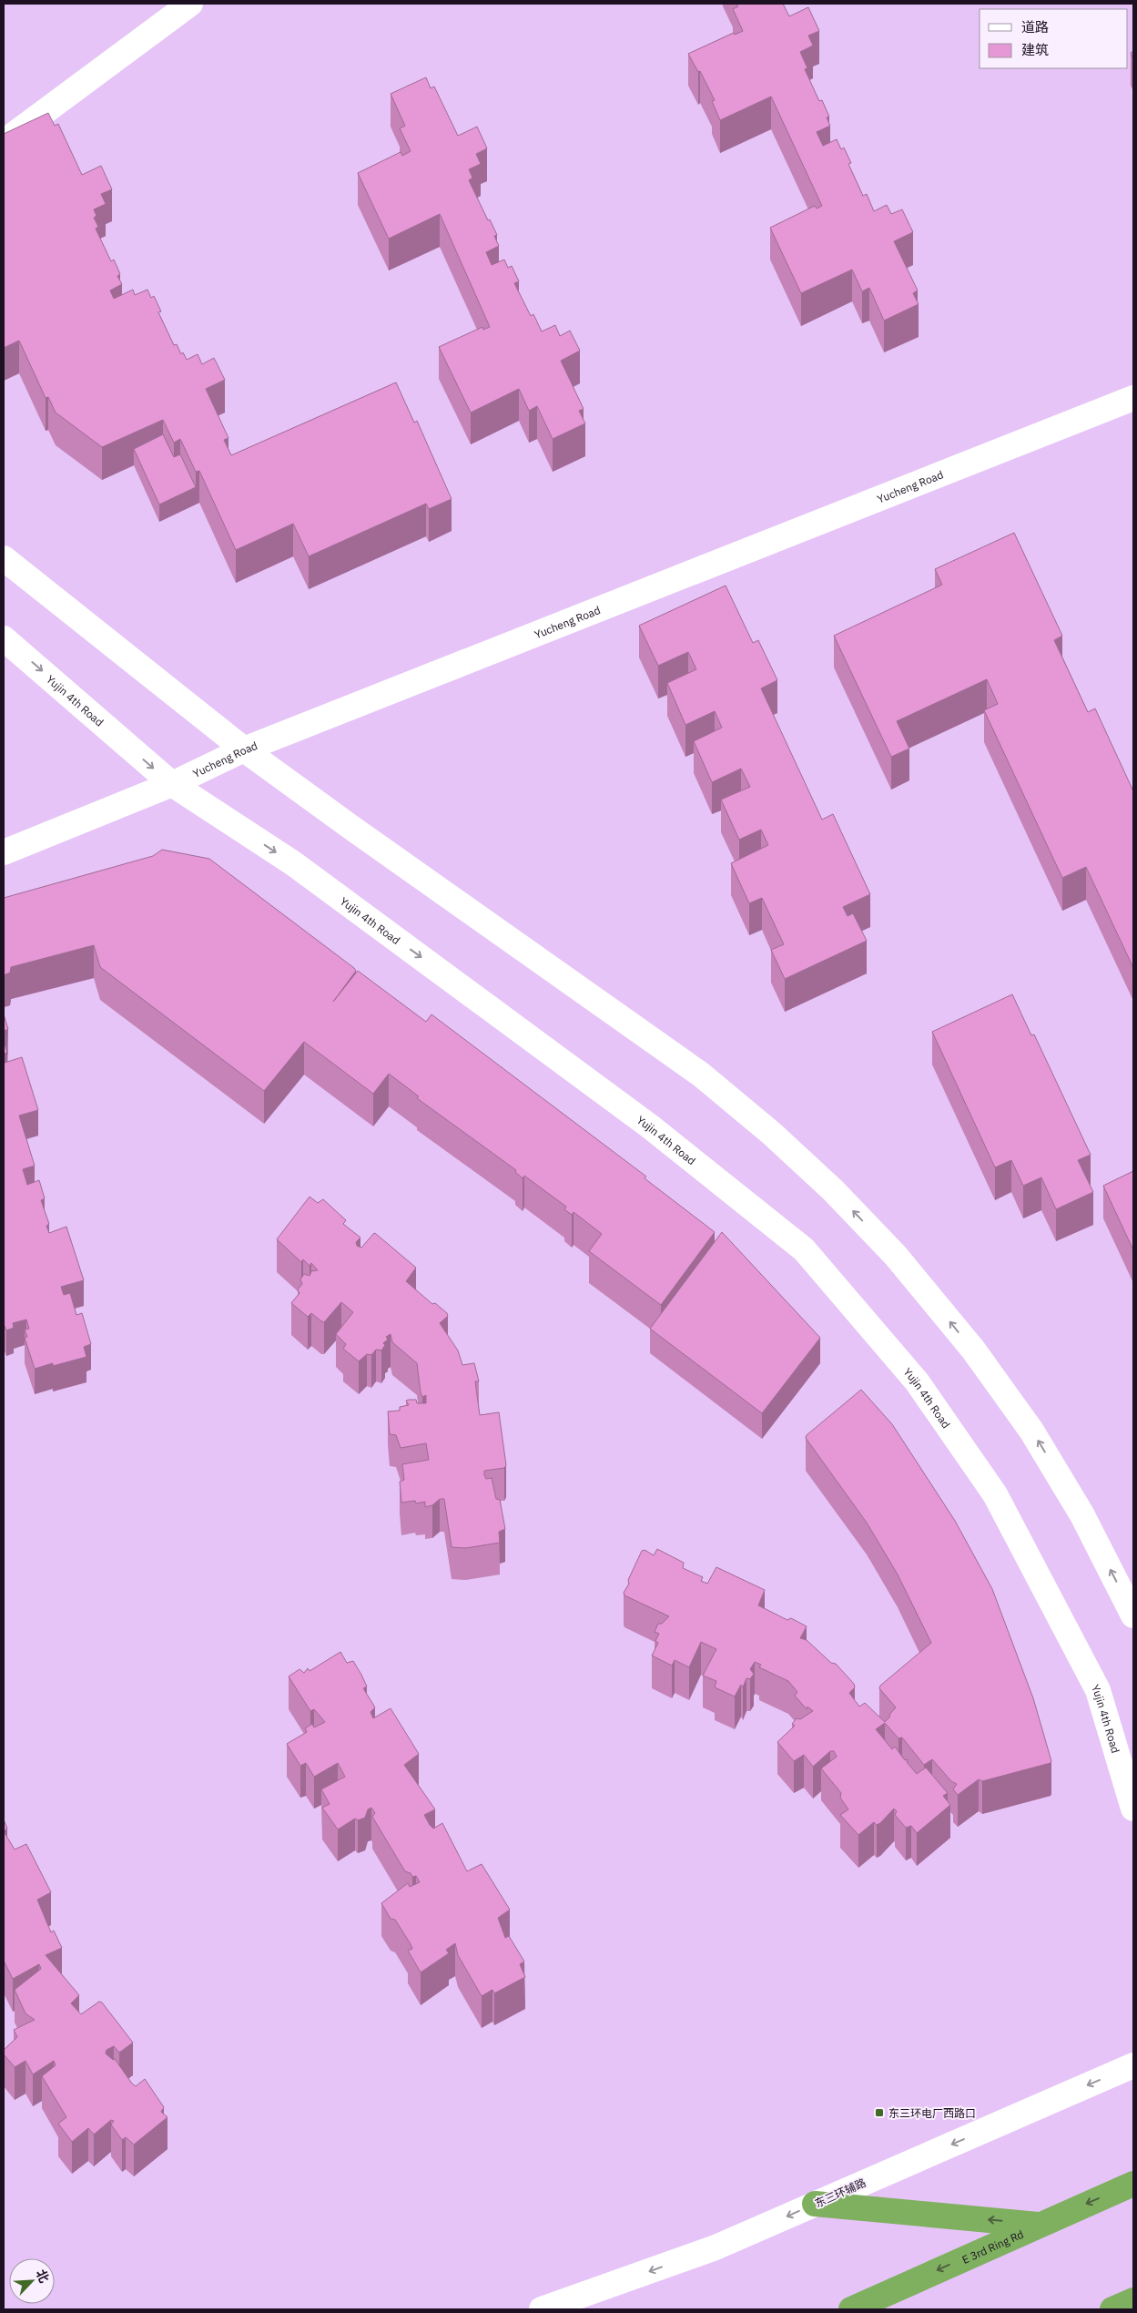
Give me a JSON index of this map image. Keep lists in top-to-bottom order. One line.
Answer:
{"streets":{"highway":["E 3rd Ring Rd"],"street":["Yucheng Road","Yujin 4th Road","东三环辅路"]},"crossings":[["Yucheng Road","Yujin 4th Road"]],"one_way":["东三环辅路","E 3rd Ring Rd"],"places":{"transit":["东三环电厂西路口"]},"legend":["道路","建筑"],"north":"top right"}
